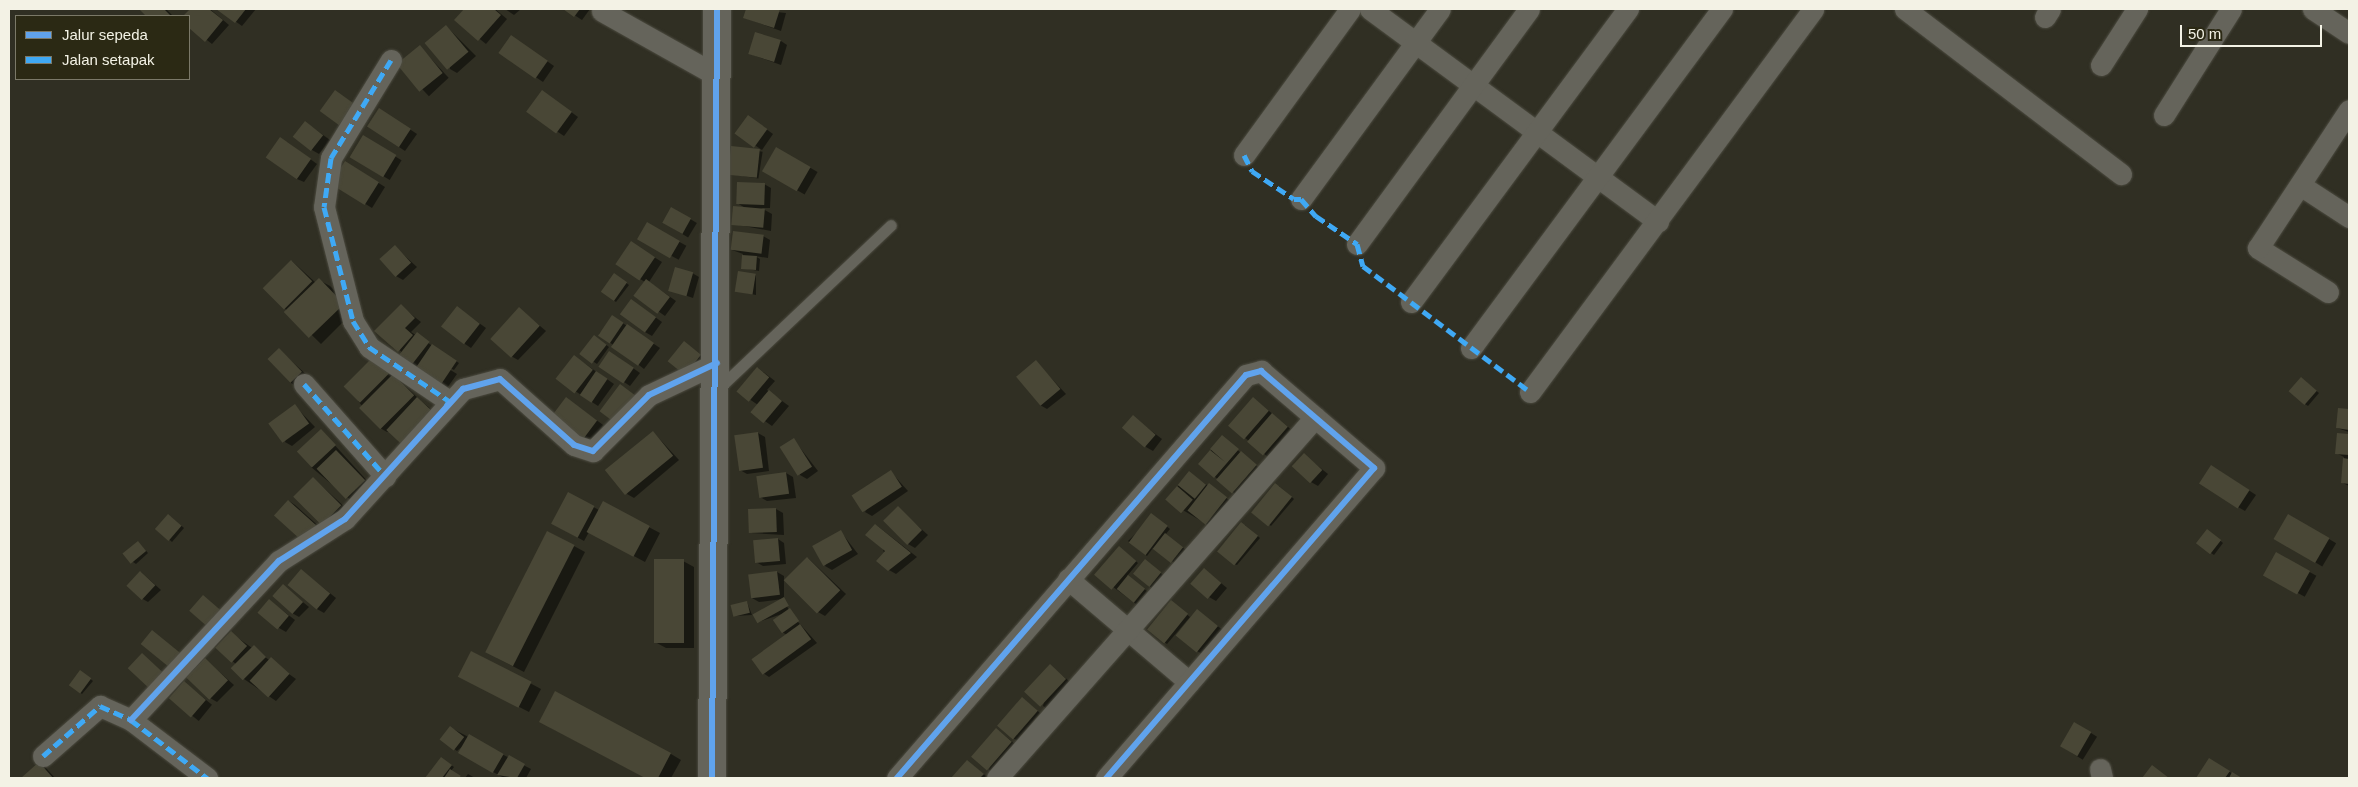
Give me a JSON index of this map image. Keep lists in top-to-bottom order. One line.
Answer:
{"legend":["Jalur sepeda","Jalan setapak"],"scale_bar":"50 m"}
